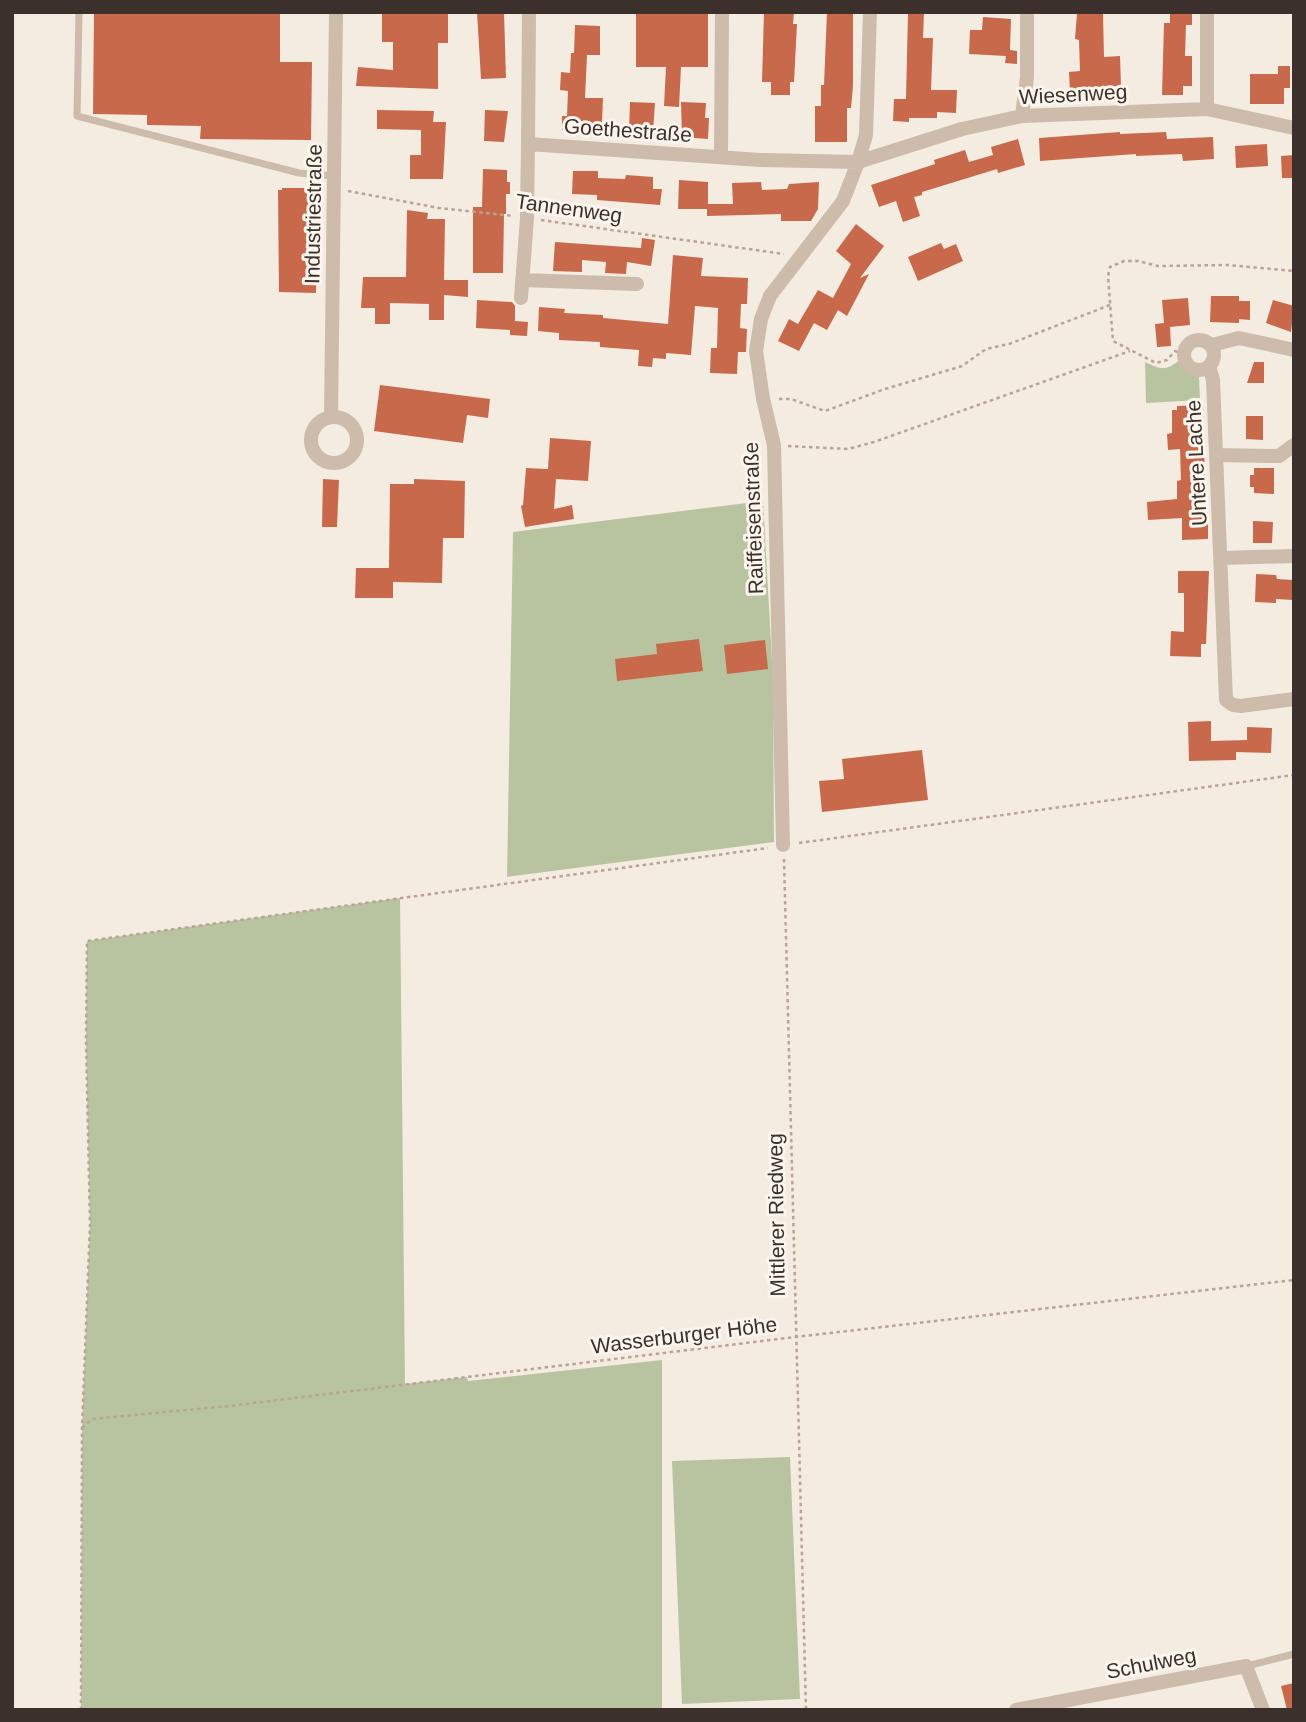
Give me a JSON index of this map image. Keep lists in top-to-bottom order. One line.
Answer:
{"streets":{"street":["Wiesenweg","Goethestraße","Industriestraße","Untere Lache","Raiffeisenstraße","Schulweg"],"path":["Tannenweg","Mittlerer Riedweg","Wasserburger Höhe"]},"crossings":[["Wiesenweg","Goethestraße"],["Wiesenweg","Raiffeisenstraße"],["Goethestraße","Raiffeisenstraße"],["Tannenweg","Industriestraße"],["Tannenweg","Raiffeisenstraße"],["Raiffeisenstraße","Mittlerer Riedweg"],["Mittlerer Riedweg","Wasserburger Höhe"]]}
